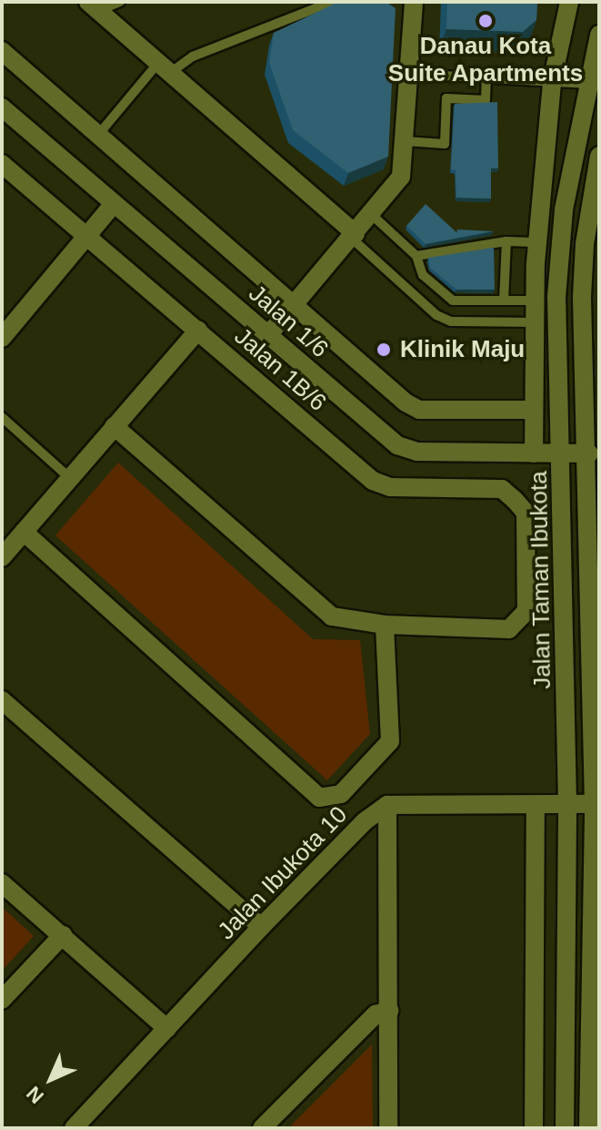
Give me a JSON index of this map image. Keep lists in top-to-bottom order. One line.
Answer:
{"streets":{"street":["Jalan 1/6","Jalan 1B/6","Jalan Taman Ibukota","Jalan Ibukota 10"]},"crossings":[["Jalan 1/6","Jalan Taman Ibukota"]],"places":["Danau Kota Suite Apartments","Klinik Maju"],"north":"bottom left"}
